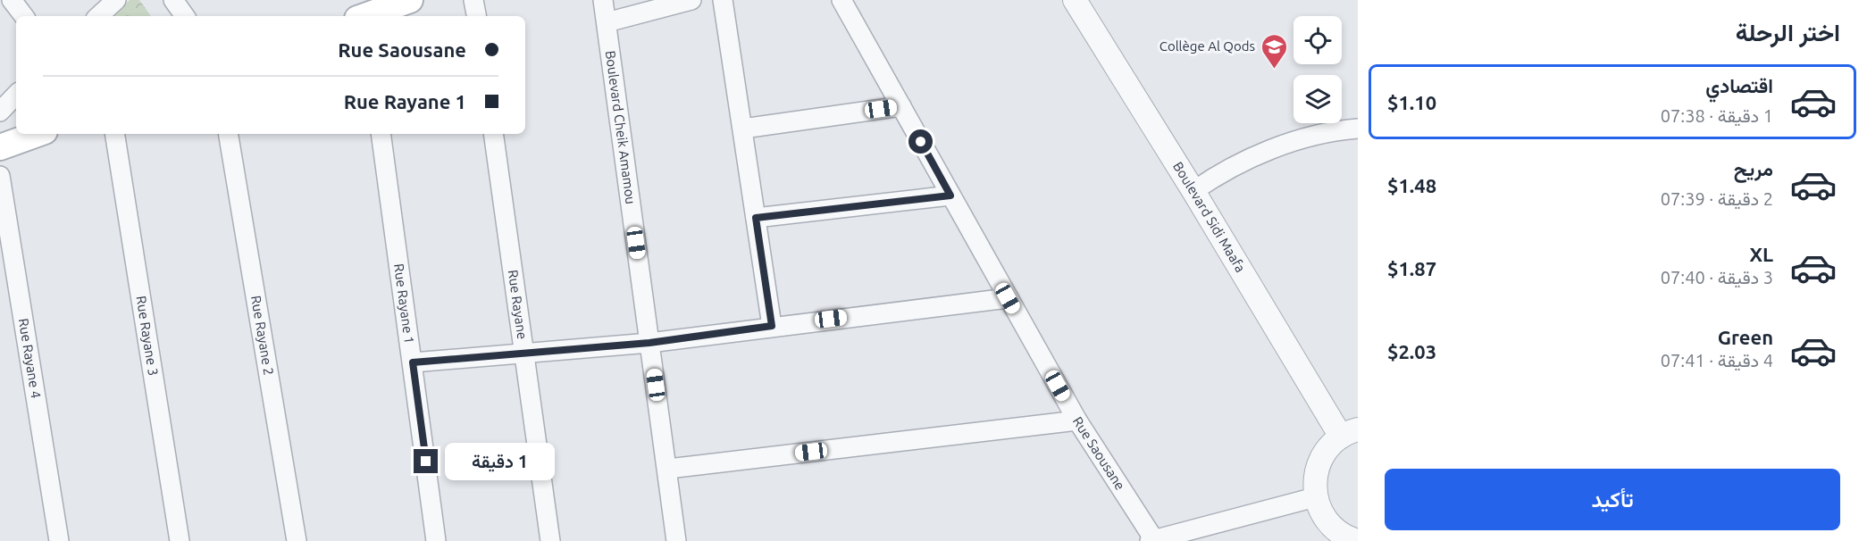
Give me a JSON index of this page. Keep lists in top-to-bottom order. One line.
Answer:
{"streets":{"street":["Boulevard Cheik Amamou","Boulevard Sidi Maafa","Rue Rayane 1","Rue Rayane","Rue Rayane 3","Rue Rayane 2","Rue Rayane 4","Rue Saousane"]},"places":{"school or university":["Collège Al Qods"]},"page":{"heading":"اختر الرحلة","banner":["Rue Saousane","Rue Rayane 1"],"list":[{"name":"اقتصادي","note":"1 دقيقة · 07:38","value":"$1.10"},{"name":"مريح","note":"2 دقيقة · 07:39","value":"$1.48"},{"name":"XL","note":"3 دقيقة · 07:40","value":"$1.87"},{"name":"Green","note":"4 دقيقة · 07:41","value":"$2.03"}],"bubble":"1 دقيقة","buttons":"تأكيد"}}
